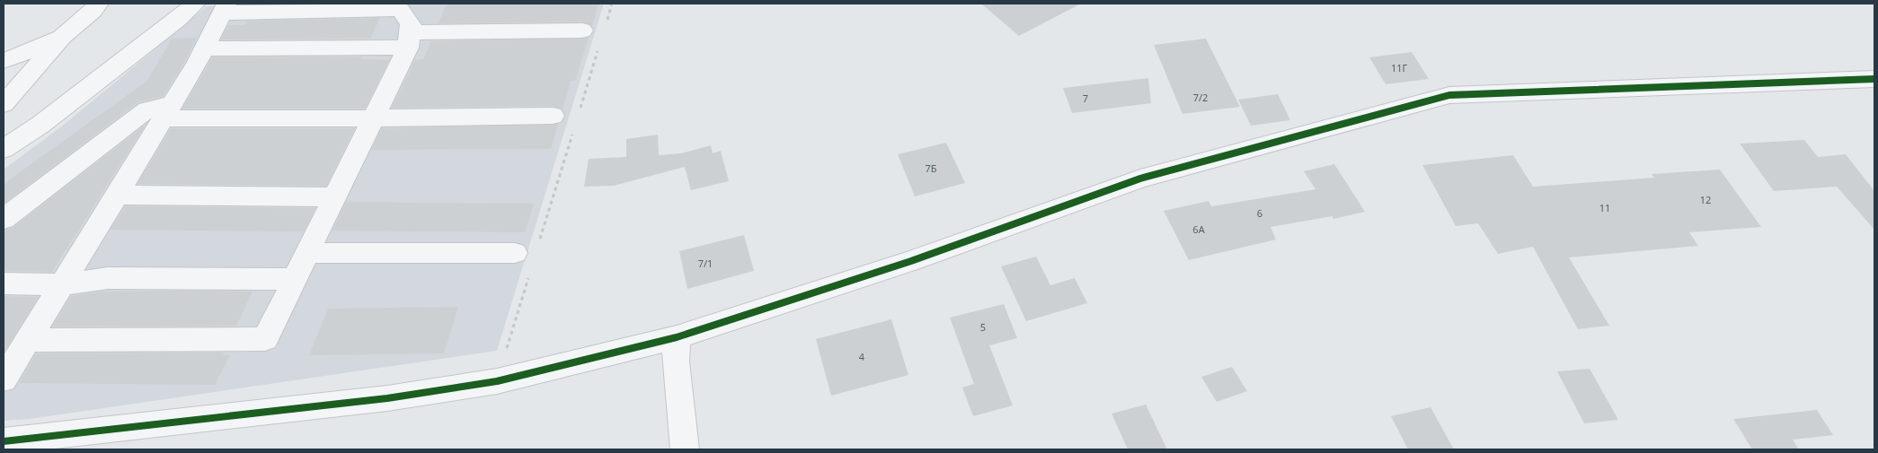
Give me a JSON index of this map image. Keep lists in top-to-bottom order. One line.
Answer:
{"house_numbers":["11Г","7/2","7","7Б","12","11","6","6А","7/1","5","4"]}
